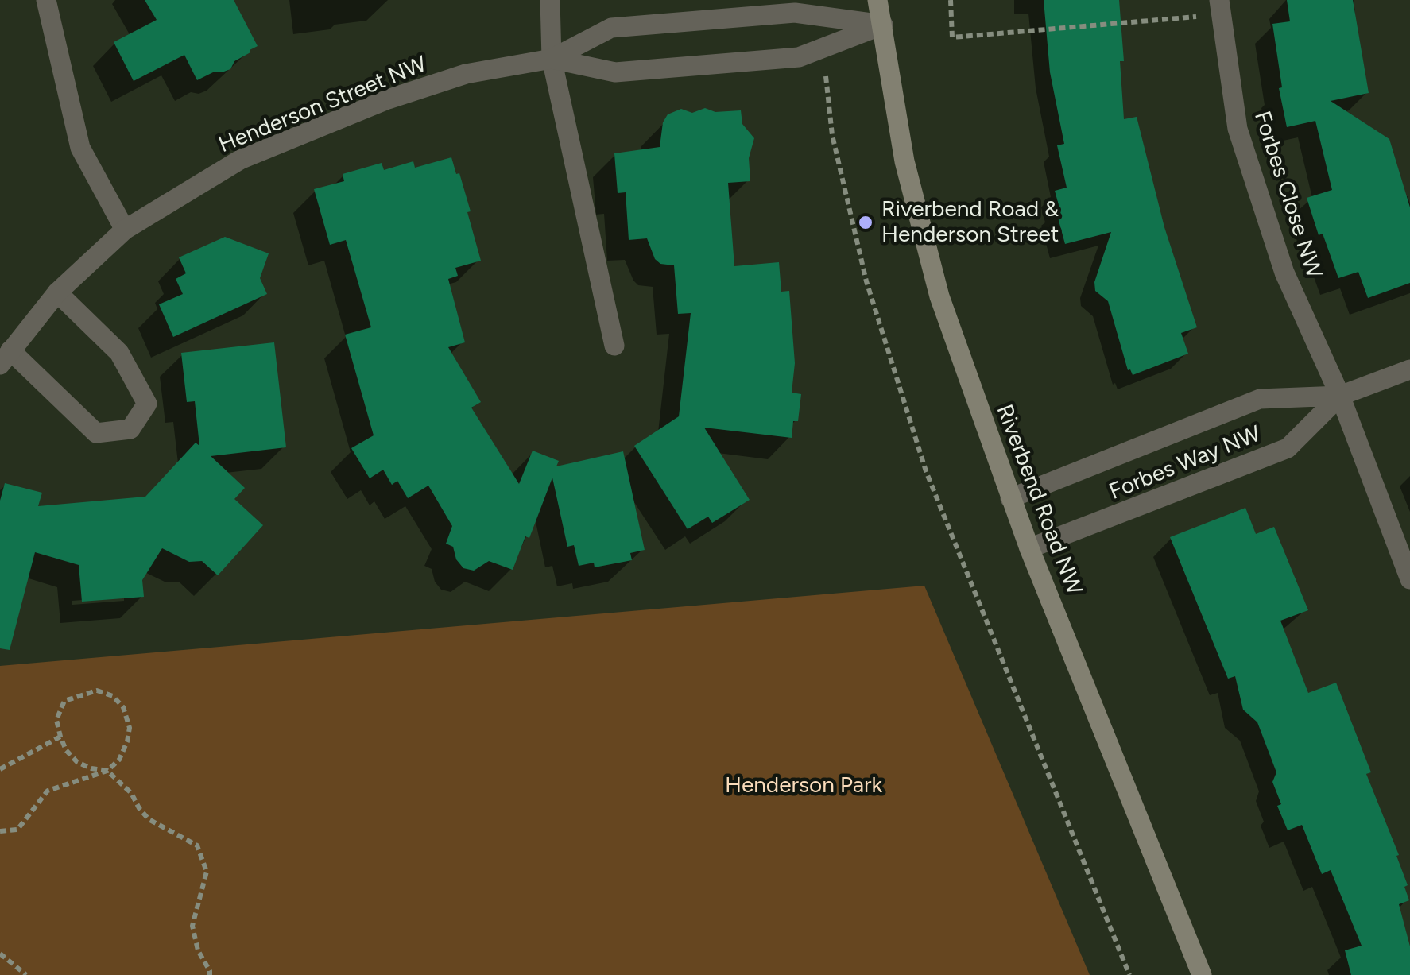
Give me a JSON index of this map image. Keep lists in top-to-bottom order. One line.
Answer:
{"streets":{"main road":["Riverbend Road NW"],"street":["Henderson Street NW","Forbes Close NW","Forbes Way NW"]},"crossings":[["Henderson Street NW","Riverbend Road NW"],["Forbes Close NW","Forbes Way NW"],["Forbes Way NW","Riverbend Road NW"]],"parks":["Henderson Park"],"places":["Riverbend Road & Henderson Street"]}
